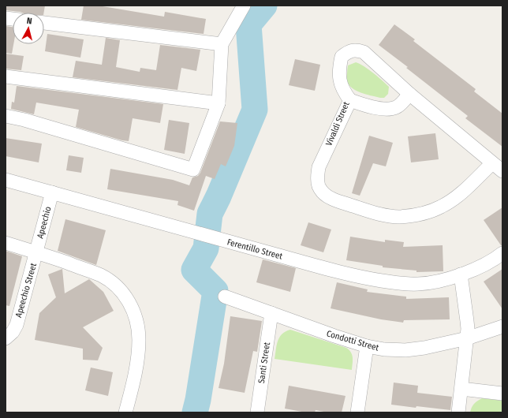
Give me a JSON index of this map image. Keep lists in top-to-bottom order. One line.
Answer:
{"streets":{"street":["Vivaldi Street","Apeechio","Ferentillo Street","Apeechio Street","Condotti Street","Santi Street"]},"crossings":[["Apeechio","Ferentillo Street"],["Apeechio","Apeechio Street"],["Condotti Street","Santi Street"]],"north":"top"}
